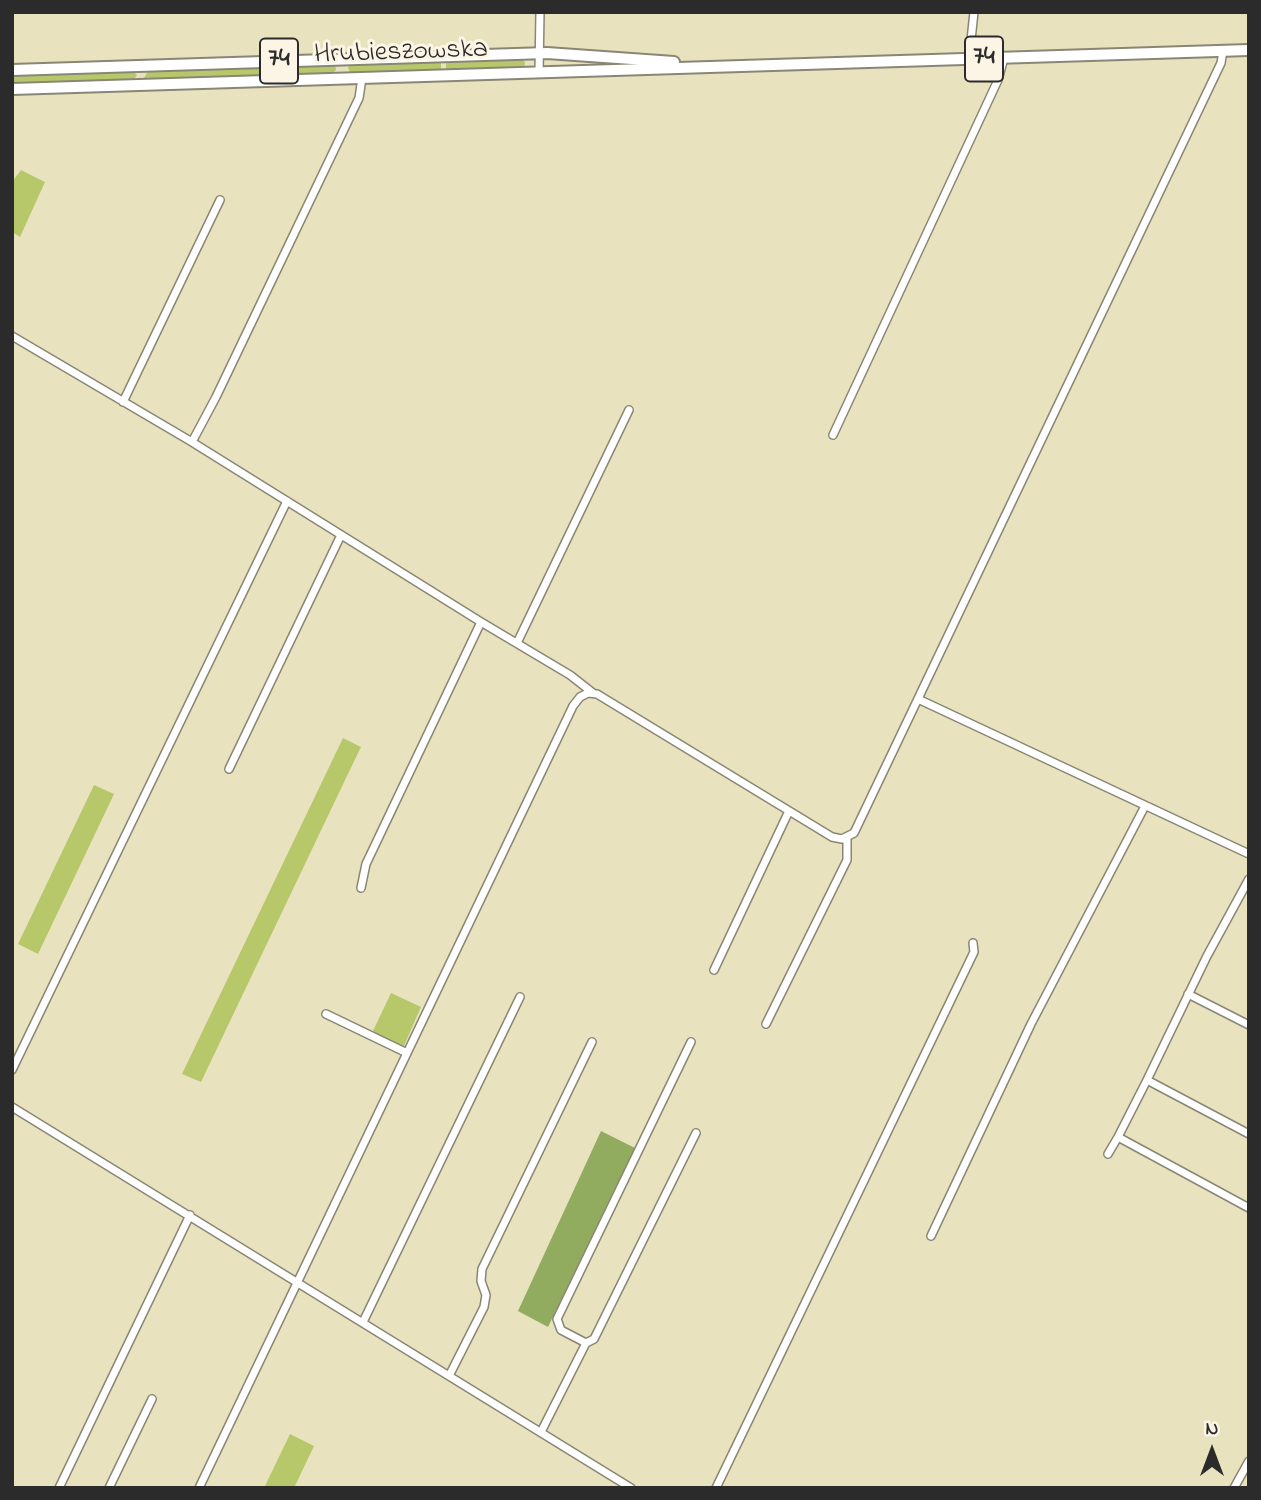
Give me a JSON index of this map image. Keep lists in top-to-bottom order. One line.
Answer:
{"streets":{"main road":["Hrubieszowska","74"]},"crossings":[["Hrubieszowska","74"]],"north":"top"}
